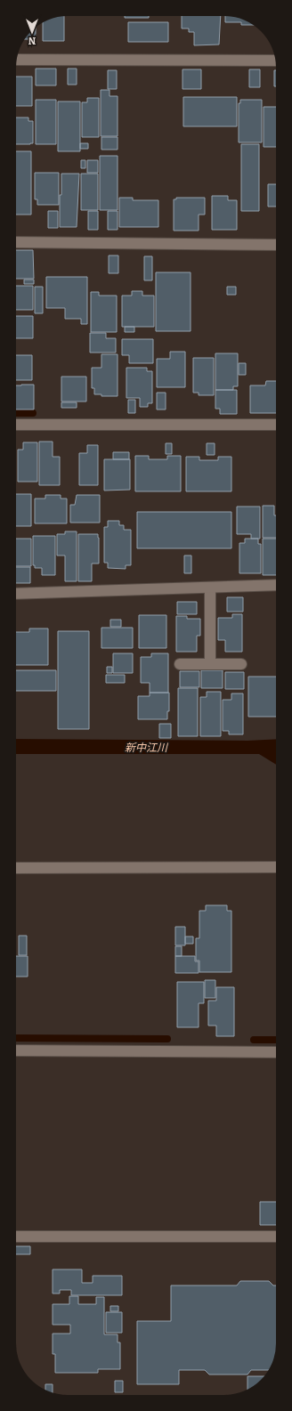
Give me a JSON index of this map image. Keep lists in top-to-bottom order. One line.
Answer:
{"water":["新中江川"],"north":"bottom"}
